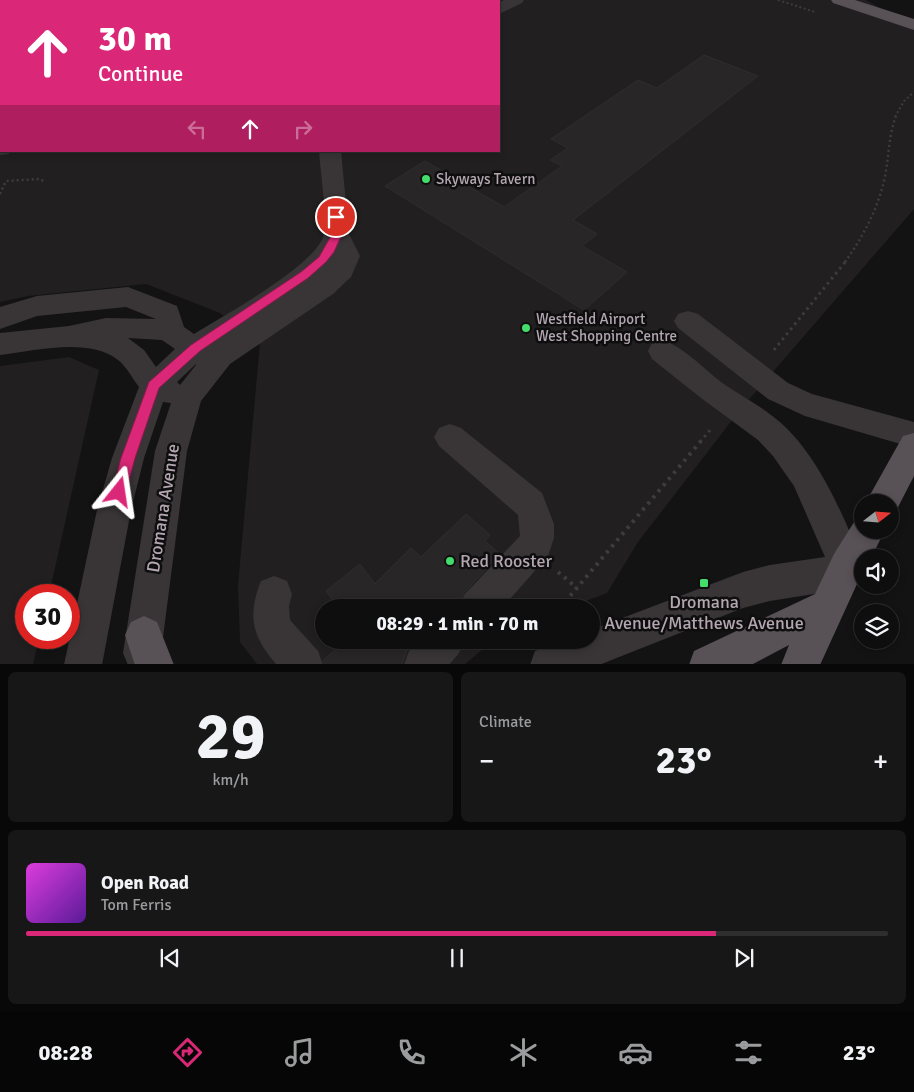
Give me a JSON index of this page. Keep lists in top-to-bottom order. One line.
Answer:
{"streets":{"street":["Dromana Avenue"]},"places":{"other":["Skyways Tavern","Westfield Airport West Shopping Centre","Red Rooster"],"transit":["Dromana Avenue/Matthews Avenue"]},"north":"right","page":{"turn":["30 m","Continue"],"limit":"30","trip":"08:29 · 1 min · 70 m","tile":[["29","km/h"],"Climate"],"heat":["−","23°","+"],"song":["Open Road","Tom Ferris"],"tabs":["08:28","23°"]}}
